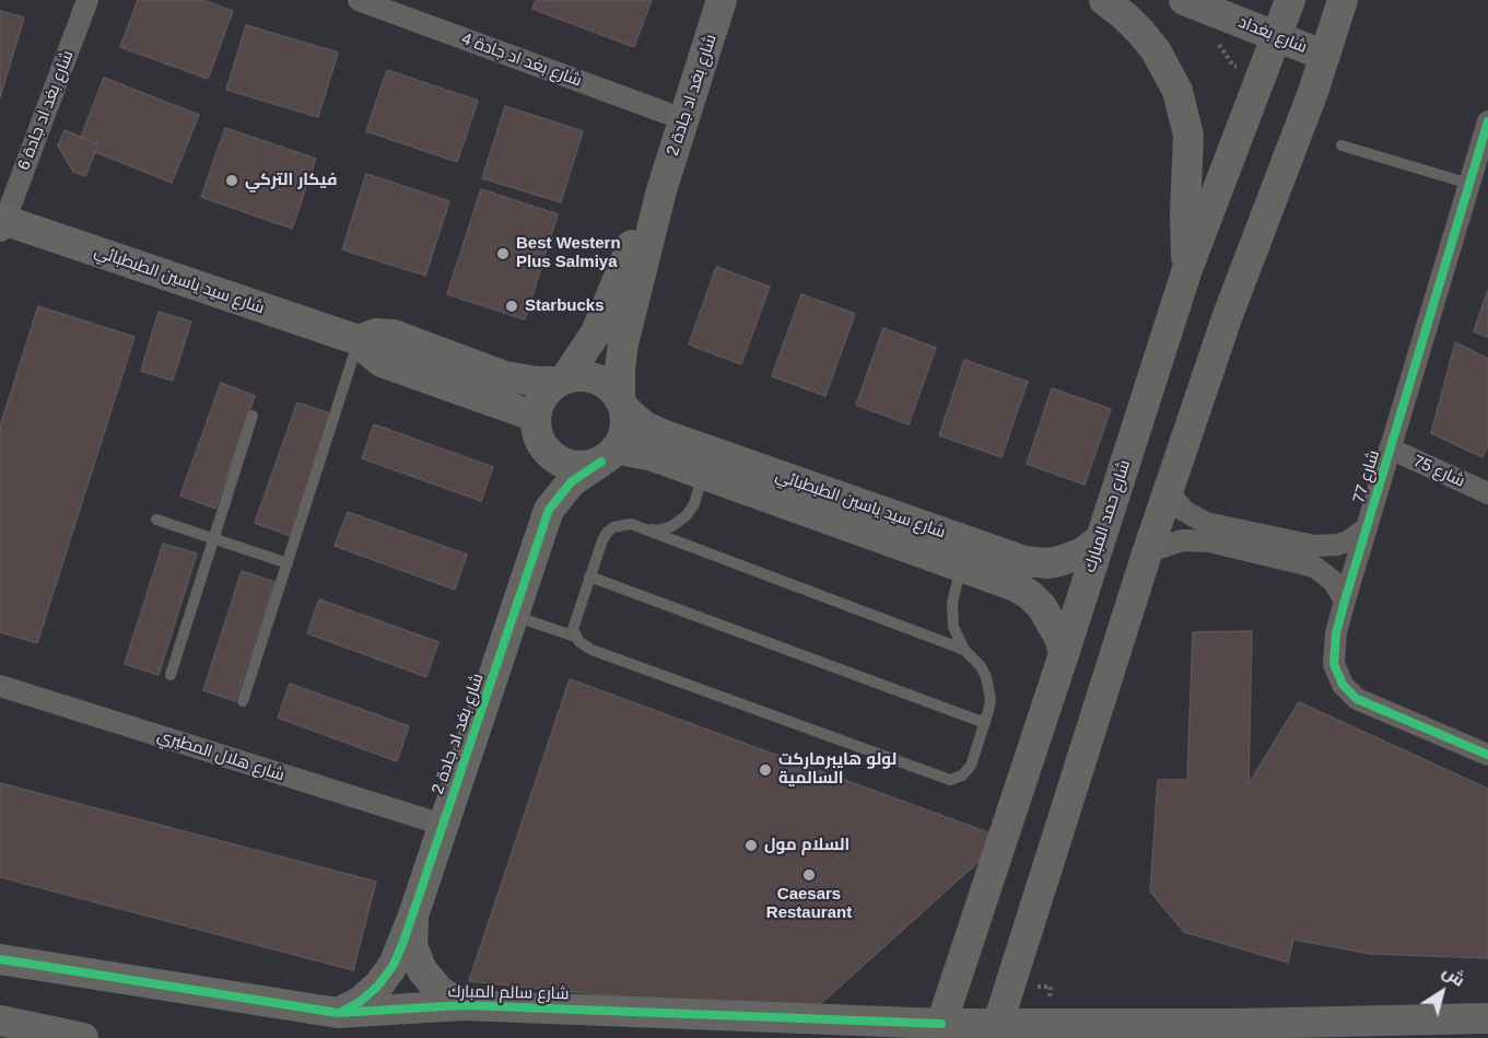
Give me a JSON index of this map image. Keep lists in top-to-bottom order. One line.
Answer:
{"streets":{"street":["شارع بغداد","شارع بغد اد جادة 4","شارع بغد اد جادة 2","شارع بغد اد جادة 6","شارع سيد ياسين الطبطبائي","شارع 75","شارع 77","شارع حمد المبارك","شارع هلال المطيري","شارع سالم المبارك"]},"crossings":[["شارع بغداد","شارع حمد المبارك"],["شارع بغد اد جادة 4","شارع بغد اد جادة 2"],["شارع بغد اد جادة 2","شارع سيد ياسين الطبطبائي"],["شارع بغد اد جادة 2","شارع هلال المطيري"],["شارع بغد اد جادة 2","شارع سالم المبارك"],["شارع بغد اد جادة 6","شارع سيد ياسين الطبطبائي"],["شارع سيد ياسين الطبطبائي","شارع حمد المبارك"],["شارع 75","شارع 77"],["شارع حمد المبارك","شارع سالم المبارك"]],"places":["فيكار التركي","Best Western Plus Salmiya","Starbucks","لولو هايبرماركت السالمية","السلام مول","Caesars Restaurant"],"north":"top right"}
